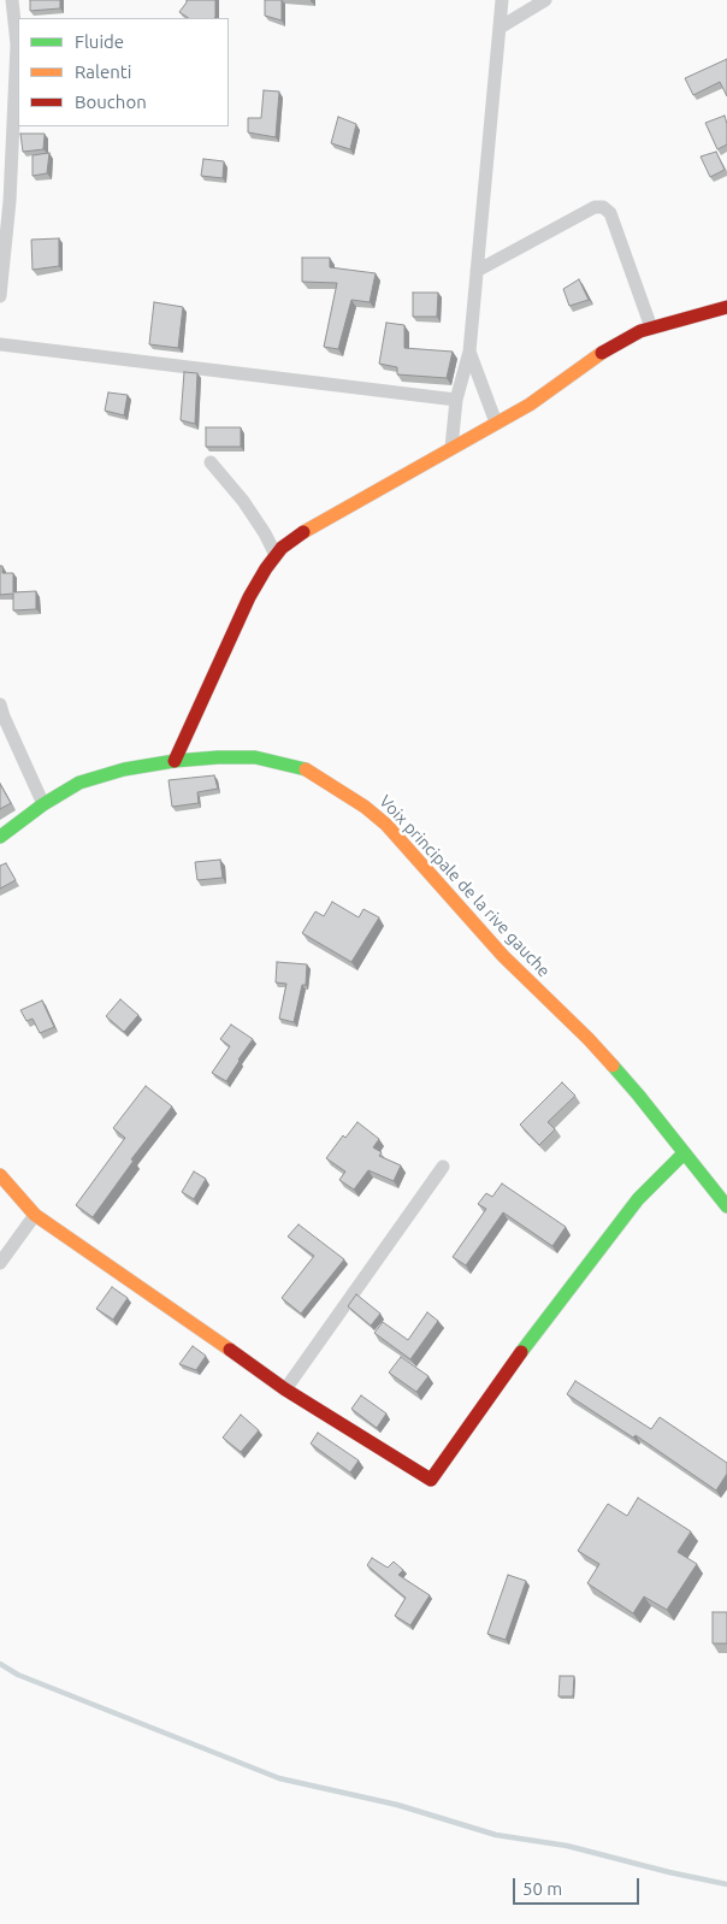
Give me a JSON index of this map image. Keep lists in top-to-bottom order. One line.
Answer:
{"streets":{"street":["Voix principale de la rive gauche"]},"legend":["Fluide","Ralenti","Bouchon"],"scale_bar":"50 m"}
